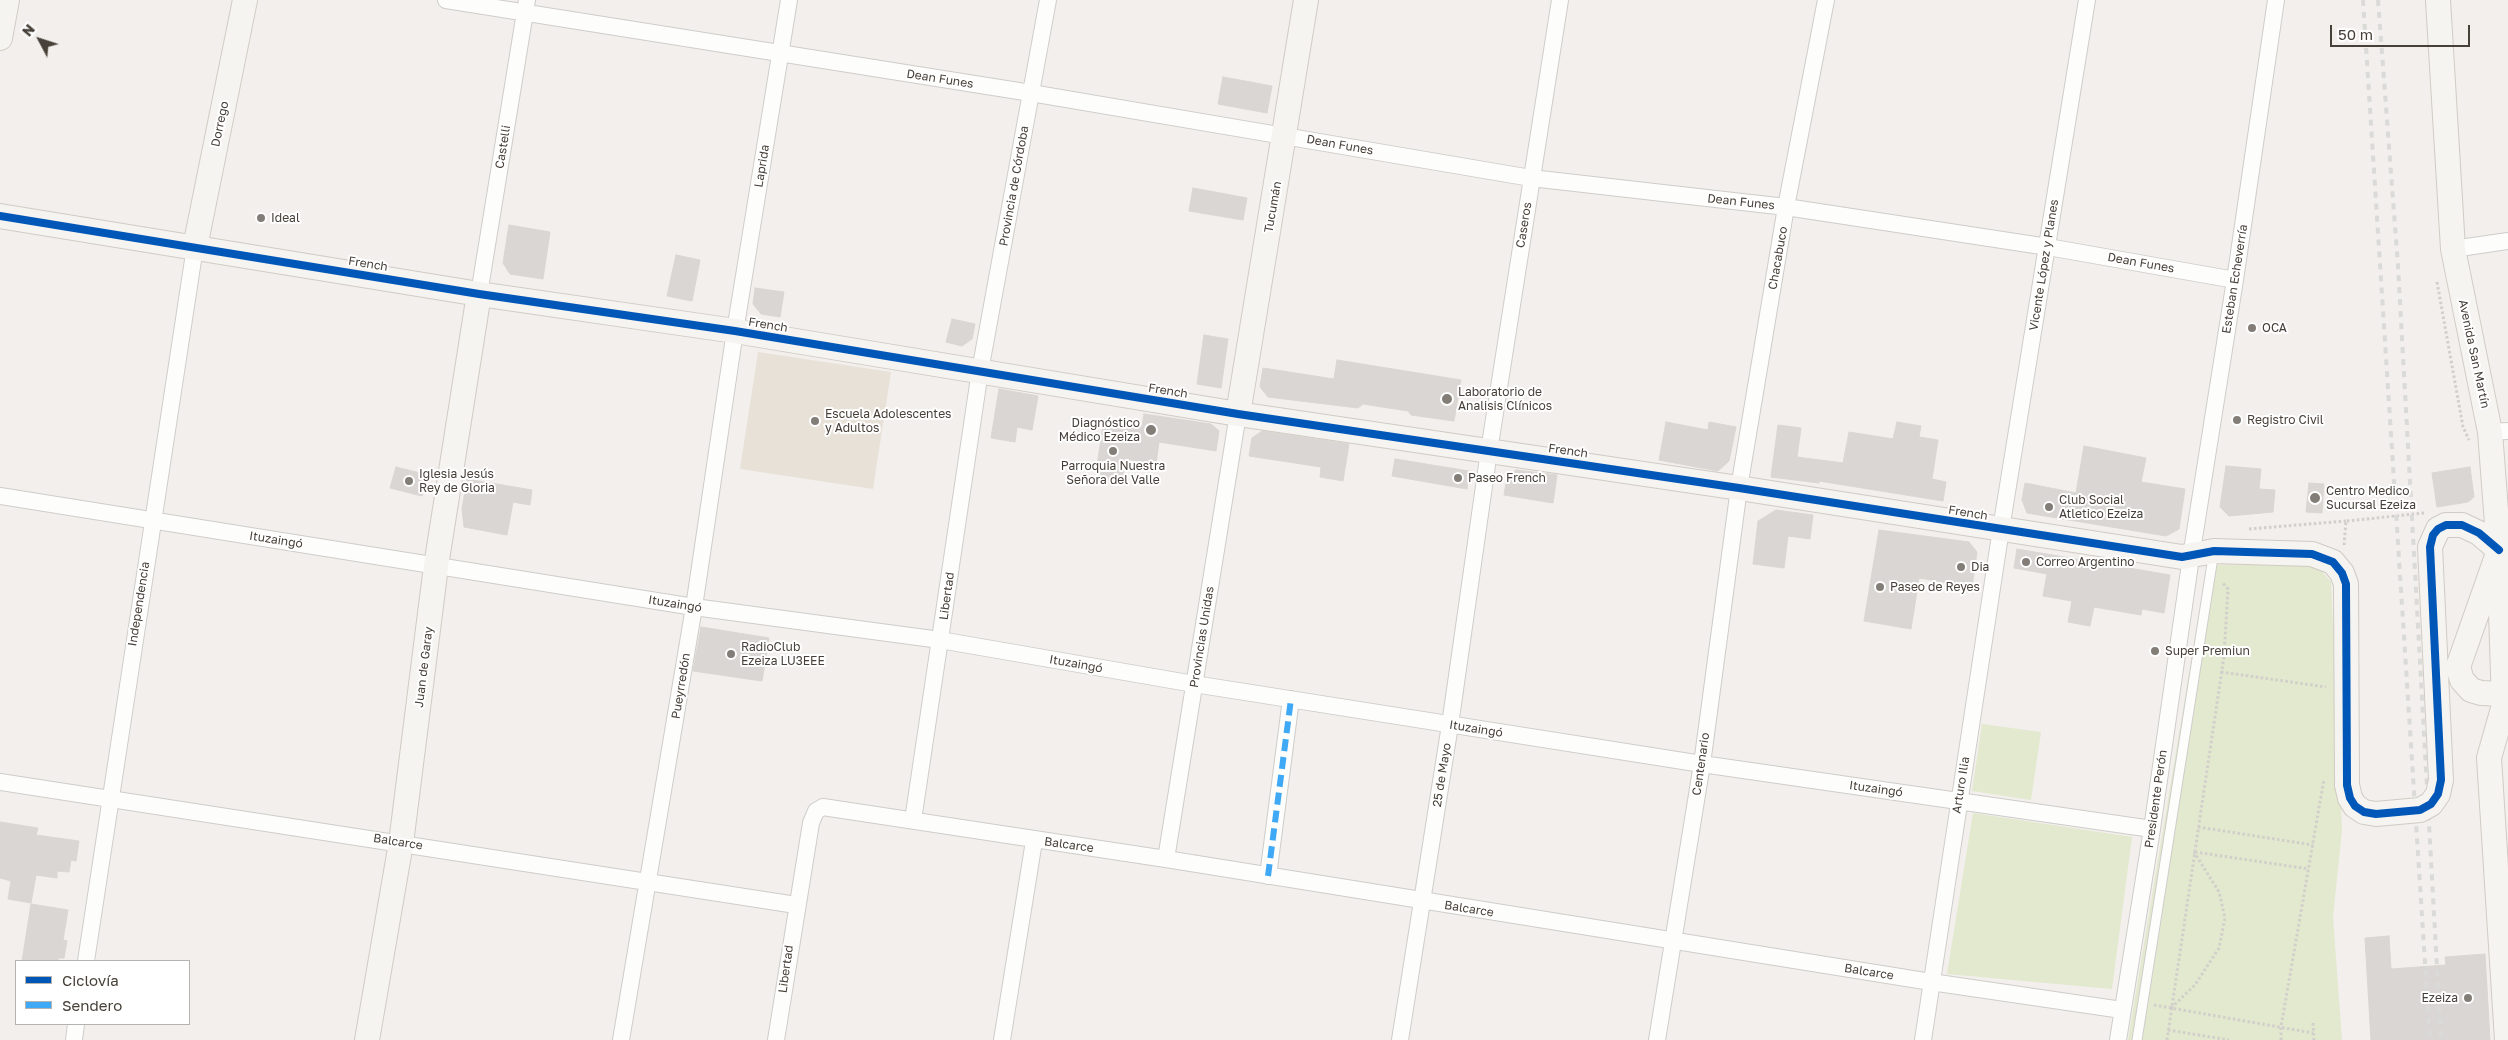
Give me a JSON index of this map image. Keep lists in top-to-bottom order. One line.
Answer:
{"streets":{"street":["Dean Funes","Dorrego","Castelli","Laprida","Provincia de Córdoba","Tucumán","Caseros","Chacabuco","French","Vicente López y Planes","Esteban Echeverría","Avenida San Martín","Ituzaingó","Libertad","Independencia","Provincias Unidas","Juan de Garay","Pueyrredón","Centenario","25 de Mayo","Arturo Ilia","Presidente Perón","Balcarce"]},"crossings":[["Dean Funes","Castelli"],["Dean Funes","Laprida"],["Dean Funes","Provincia de Córdoba"],["Dean Funes","Tucumán"],["Dean Funes","Caseros"],["Dean Funes","Chacabuco"],["Dean Funes","Vicente López y Planes"],["Dean Funes","Esteban Echeverría"],["Dorrego","French"],["Dorrego","Independencia"],["Castelli","French"],["Castelli","Juan de Garay"],["Laprida","French"],["Laprida","Pueyrredón"],["Provincia de Córdoba","French"],["Provincia de Córdoba","Libertad"],["Tucumán","French"],["Tucumán","Provincias Unidas"],["Caseros","French"],["Caseros","25 de Mayo"],["Chacabuco","French"],["Chacabuco","Centenario"],["French","Vicente López y Planes"],["French","Esteban Echeverría"],["French","Libertad"],["French","Independencia"],["French","Provincias Unidas"],["French","Juan de Garay"],["French","Pueyrredón"],["French","Centenario"],["French","25 de Mayo"],["French","Arturo Ilia"],["French","Presidente Perón"],["Vicente López y Planes","Arturo Ilia"],["Esteban Echeverría","Presidente Perón"],["Ituzaingó","Libertad"],["Ituzaingó","Independencia"],["Ituzaingó","Provincias Unidas"],["Ituzaingó","Juan de Garay"],["Ituzaingó","Pueyrredón"],["Ituzaingó","Centenario"],["Ituzaingó","25 de Mayo"],["Ituzaingó","Arturo Ilia"],["Ituzaingó","Presidente Perón"],["Libertad","Balcarce"],["Independencia","Balcarce"],["Provincias Unidas","Balcarce"],["Juan de Garay","Balcarce"],["Pueyrredón","Balcarce"],["Centenario","Balcarce"],["25 de Mayo","Balcarce"],["Arturo Ilia","Balcarce"],["Presidente Perón","Balcarce"]],"places":["Ideal","OCA","Laboratorio de Analisis Clínicos","Registro Civil","Escuela Adolescentes y Adultos","Diagnóstico Médico Ezeiza","Parroquia Nuestra Señora del Valle","Paseo French","Iglesia Jesús Rey de Gloria","Centro Medico Sucursal Ezeiza","Club Social Atletico Ezeiza","Correo Argentino","Dia","Paseo de Reyes","Super Premiun","RadioClub Ezeiza LU3EEE","Ezeiza"],"legend":["Ciclovía","Sendero"],"scale_bar":"50 m","north":"top left"}
